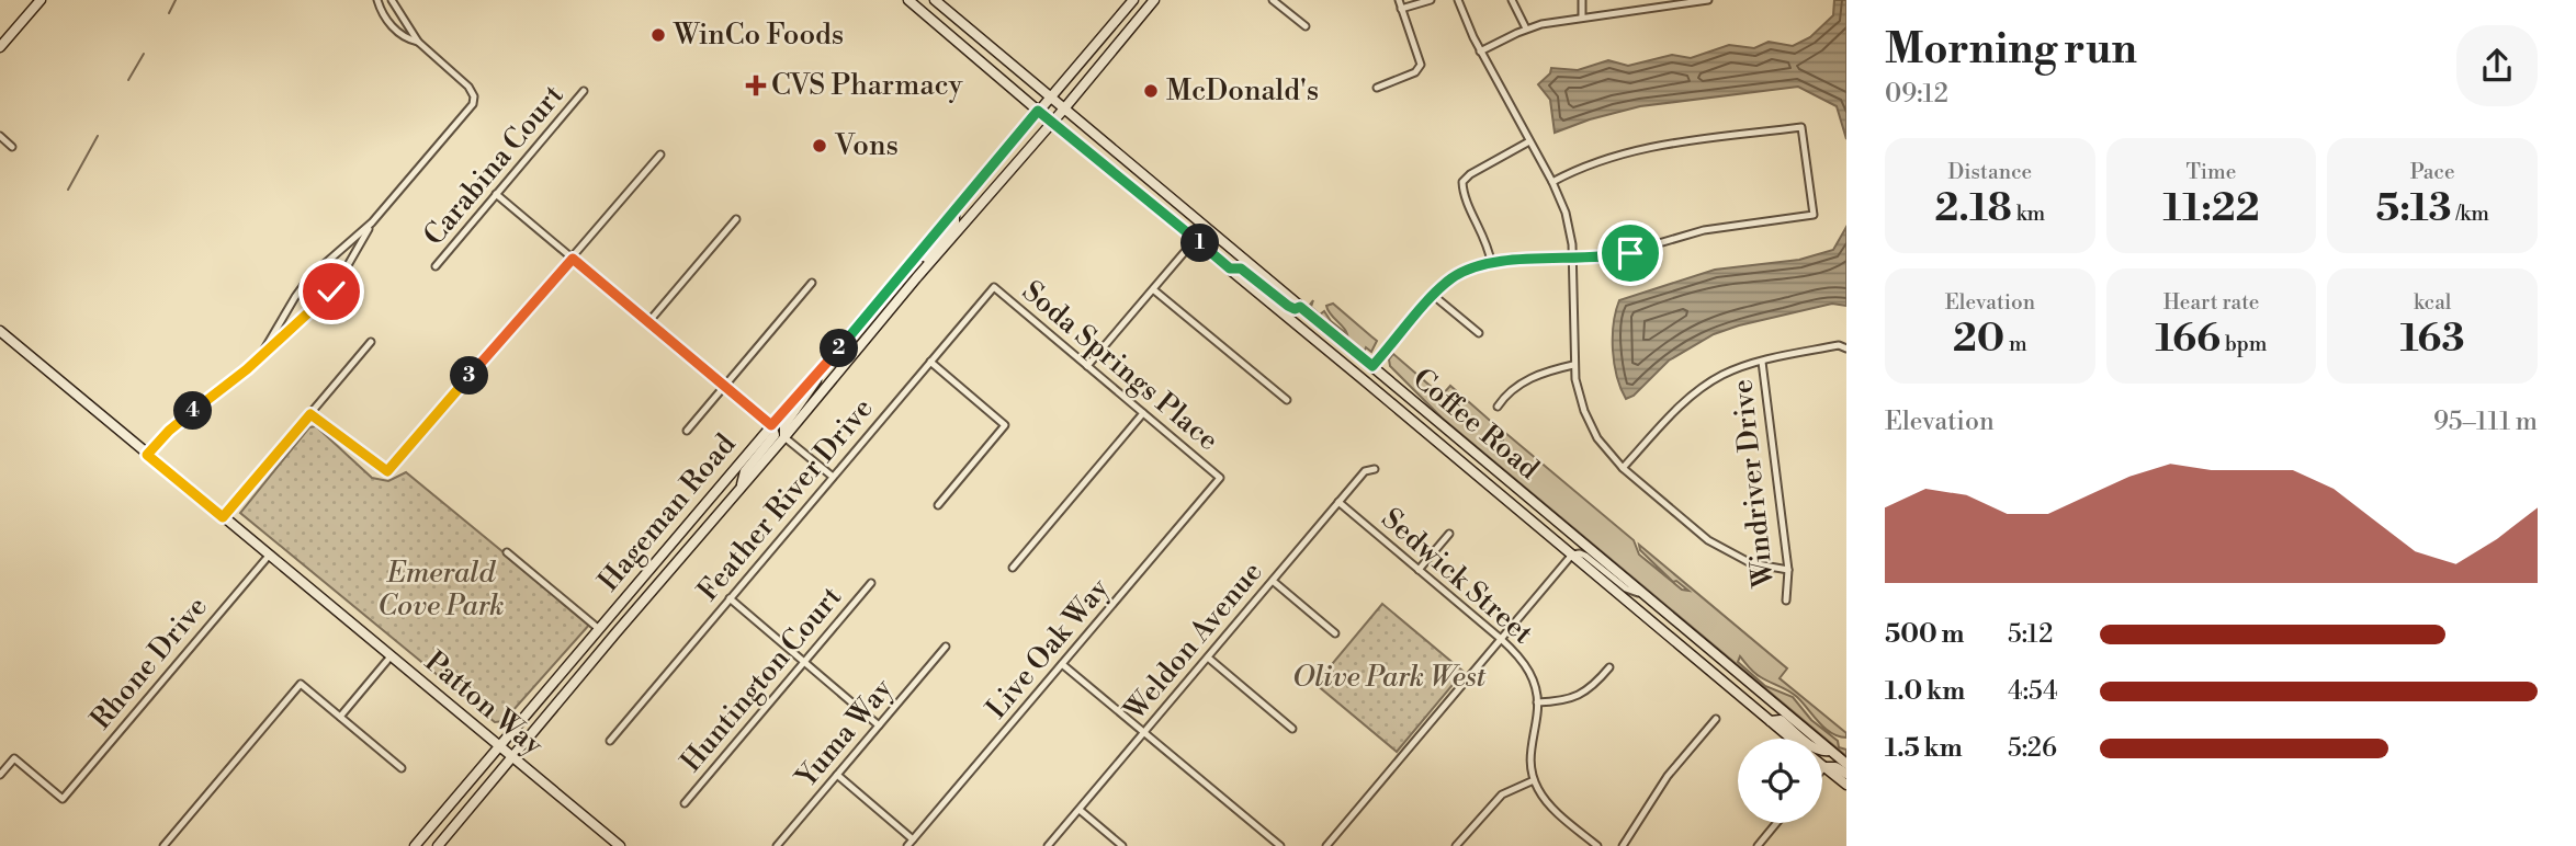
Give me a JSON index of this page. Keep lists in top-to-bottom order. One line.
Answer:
{"streets":{"main road":["Coffee Road","Hageman Road","Patton Way"],"street":["Carabina Court","Soda Springs Place","Windriver Drive","Feather River Drive","Sedwick Street","Weldon Avenue","Live Oak Way","Rhone Drive","Huntington Court","Yuma Way"]},"crossings":[["Soda Springs Place","Feather River Drive"],["Soda Springs Place","Live Oak Way"],["Coffee Road","Hageman Road"],["Hageman Road","Patton Way"],["Sedwick Street","Weldon Avenue"],["Rhone Drive","Patton Way"]],"parks":["Emerald Cove Park","Olive Park West"],"places":{"other":["WinCo Foods","McDonald's","Vons"],"health":["CVS Pharmacy"]},"page":{"heading":["Morning run","09:12"],"stats":[["Distance","2.18 km"],["Time","11:22"],["Pace","5:13 /km"],["Elevation","20 m"],["Heart rate","166 bpm"],["kcal","163"]],"pins":["1","2","3","4"],"chart":["Elevation","95–111 m"],"list":[{"name":"500 m","note":"5:12"},{"name":"1.0 km","note":"4:54"},{"name":"1.5 km","note":"5:26"}]}}
